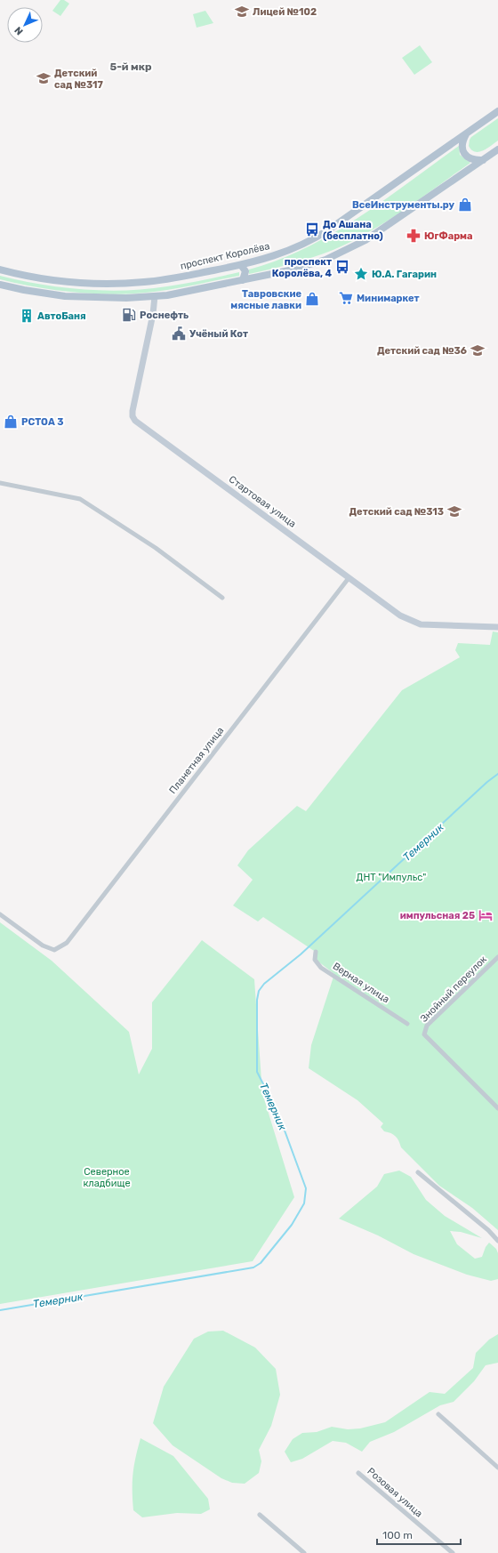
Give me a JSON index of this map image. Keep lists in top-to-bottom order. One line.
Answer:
{"streets":{"main road":["проспект Королёва"],"street":["Стартовая улица","Планетная улица","Верная улица","Знойный переулок","Розовая улица"]},"crossings":[["Стартовая улица","Планетная улица"]],"districts":["5-й мкр"],"water":["Темерник"],"parks":["ДНТ \"Импульс\"","Северное кладбище"],"places":{"school or university":["Лицей №102","Детский сад №317","Детский сад №36","Детский сад №313"],"shop":["ВсеИнструменты.ру","Тавровские мясные лавки","РСТОА 3"],"bus stop":["До Ашана (бесплатно)","проспект Королёва, 4"],"pharmacy":["ЮгФарма"],"place":["Ю.А. Гагарин"],"supermarket":["Минимаркет"],"fuel station":["Роснефть"],"building":["АвтоБаня"],"public building":["Учёный Кот"],"hotel":["импульсная 25"]},"scale_bar":"100 m","north":"bottom left"}
